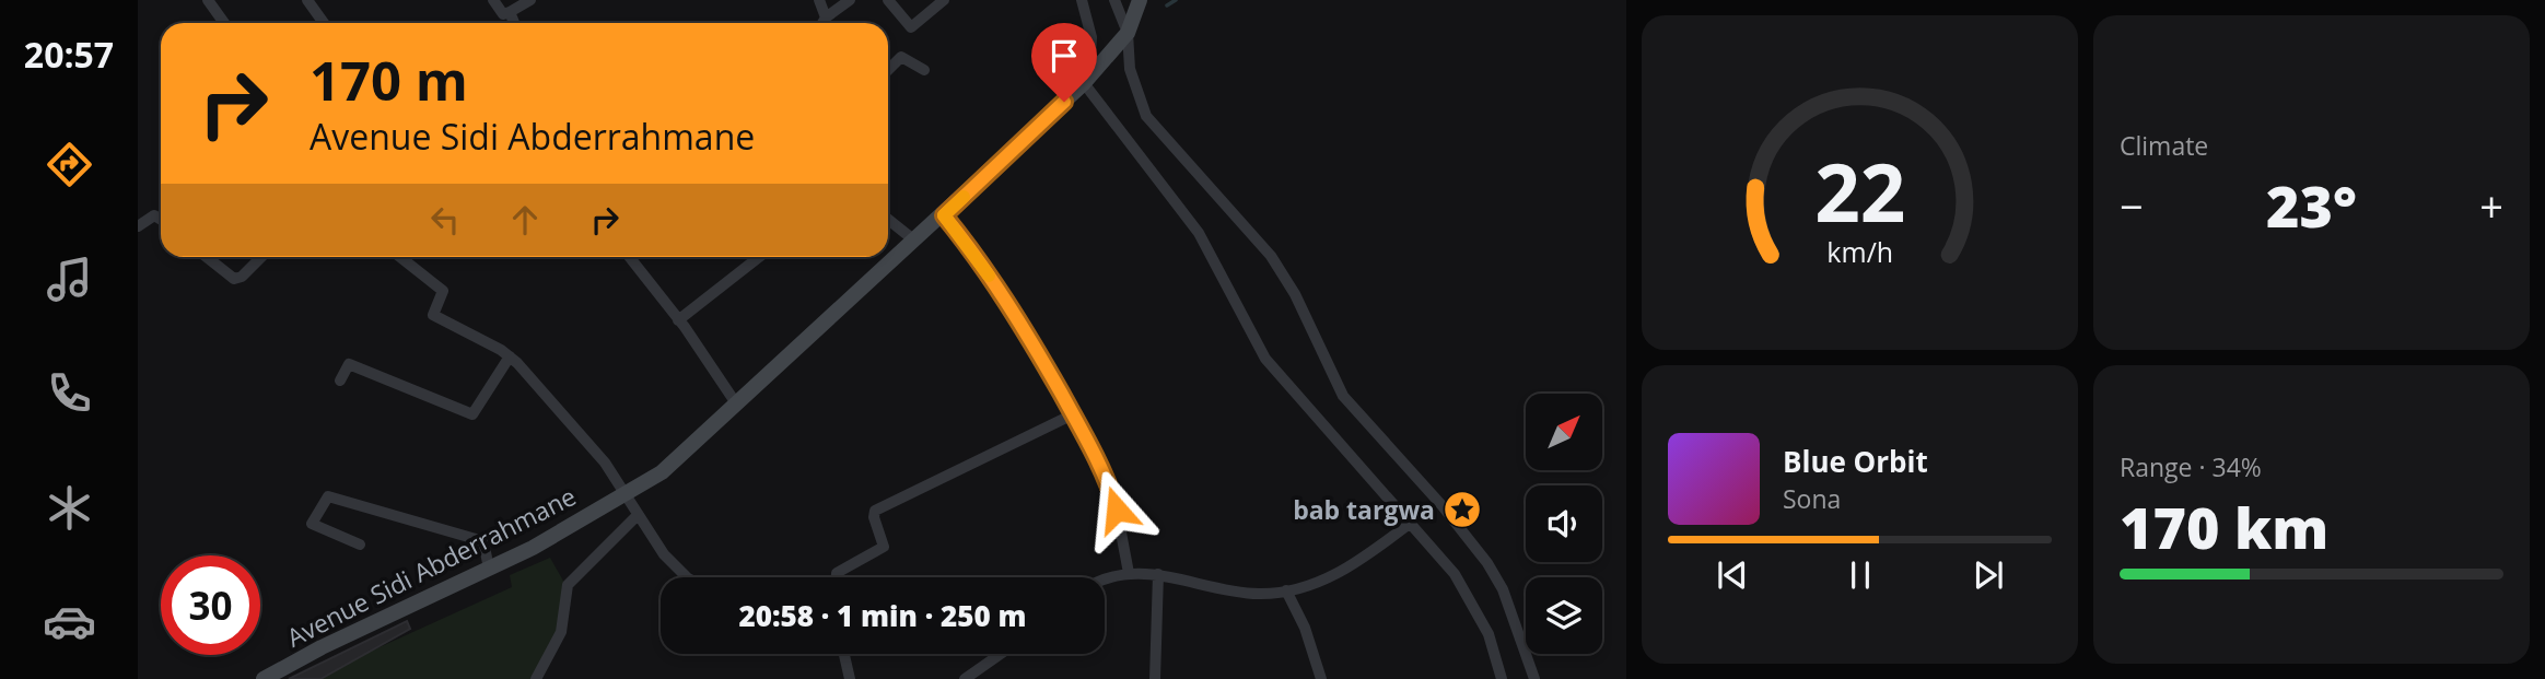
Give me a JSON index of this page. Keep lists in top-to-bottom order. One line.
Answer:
{"streets":{"street":["Avenue Sidi Abderrahmane"]},"places":{"place":["bab targwa"]},"north":"top right","page":{"tabs":"20:57","tile":["Climate",["Range · 34%","170 km"]],"turn":["170 m","Avenue Sidi Abderrahmane"],"heat":["−","23°","+"],"song":["Blue Orbit","Sona"],"limit":"30","trip":"20:58 · 1 min · 250 m","gauge":["22","km/h"]}}
